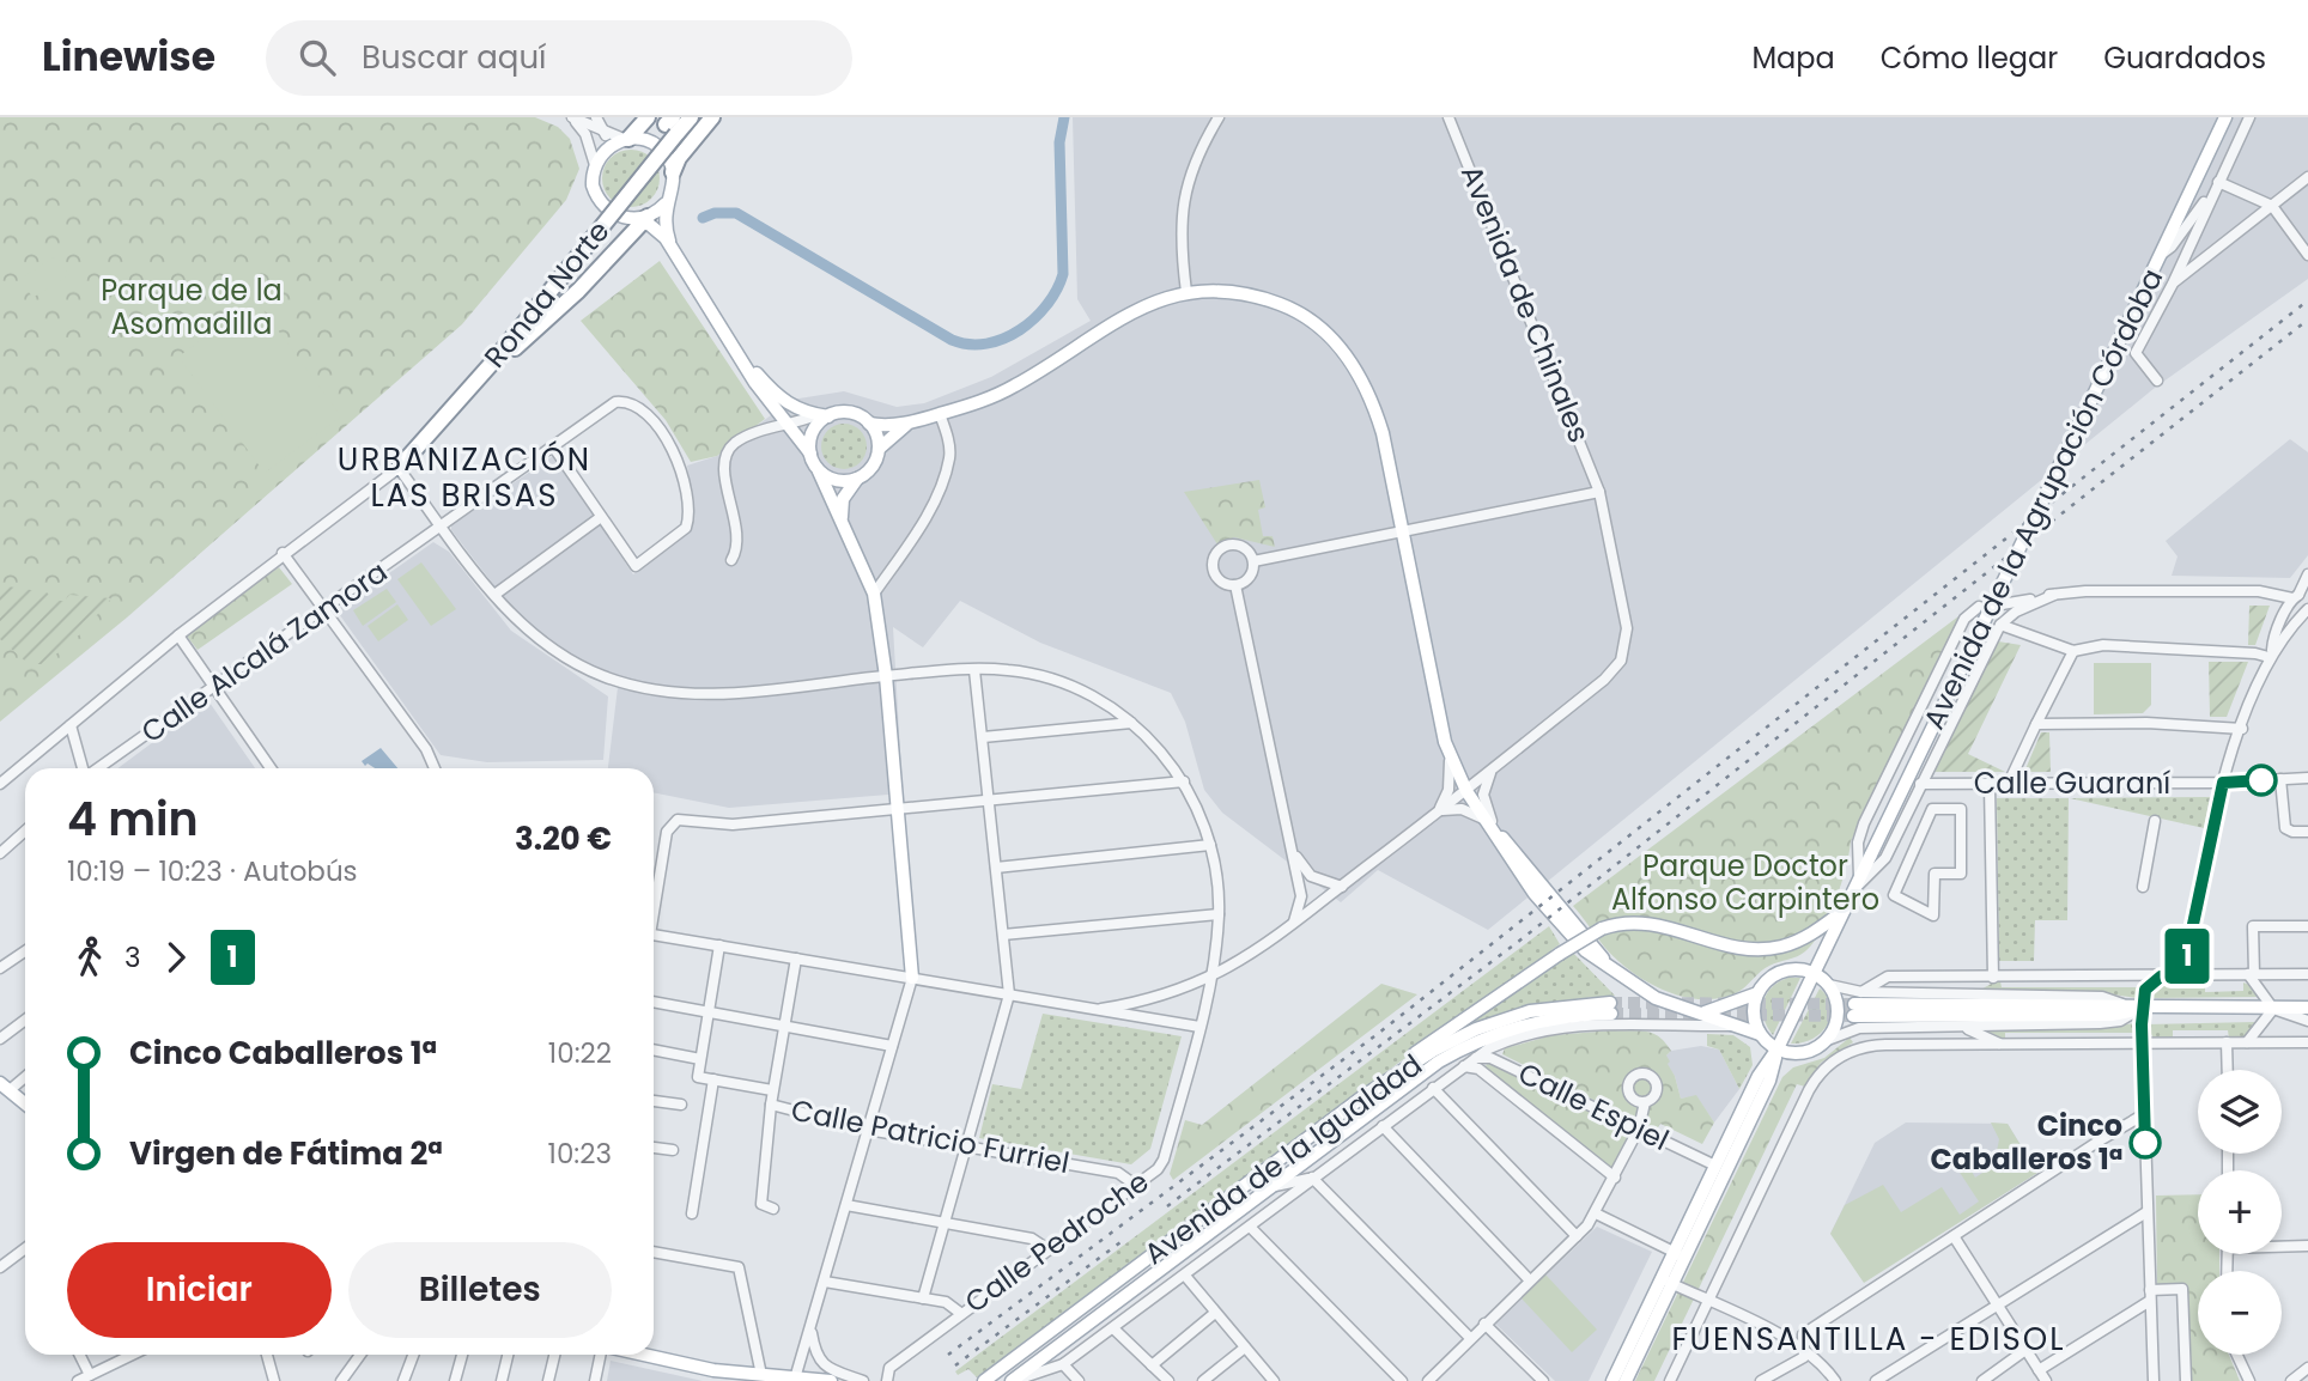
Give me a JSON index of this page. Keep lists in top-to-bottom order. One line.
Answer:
{"streets":{"highway":["Ronda Norte"],"main road":["Avenida de la Agrupación Córdoba","Avenida de la Igualdad"],"street":["Avenida de Chinales","Calle Alcalá Zamora","Calle Guaraní","Calle Espiel","Calle Patricio Furriel","Calle Pedroche"]},"crossings":[["Ronda Norte","Calle Pedroche"],["Avenida de Chinales","Calle Pedroche"],["Avenida de la Agrupación Córdoba","Calle Guaraní"],["Avenida de la Agrupación Córdoba","Calle Espiel"],["Calle Alcalá Zamora","Calle Pedroche"],["Calle Espiel","Avenida de la Igualdad"],["Calle Patricio Furriel","Calle Pedroche"]],"districts":["URBANIZACIÓN LAS BRISAS","FUENSANTILLA - EDISOL"],"parks":["Parque de la Asomadilla","Parque Doctor Alfonso Carpintero"],"places":["Cinco Caballeros 1ª"],"lines":["bus line 1"],"page":{"header":"Linewise","search":"Buscar aquí","nav":["Mapa","Cómo llegar","Guardados"],"on_map":"1","heading":["4 min","10:19 – 10:23 · Autobús","3.20 €"],"legs":["3","1"],"list":[{"name":"Cinco Caballeros 1ª","value":"10:22"},{"name":"Virgen de Fátima 2ª","value":"10:23"}],"map_buttons":["+","−"],"buttons":["Iniciar","Billetes"]}}
